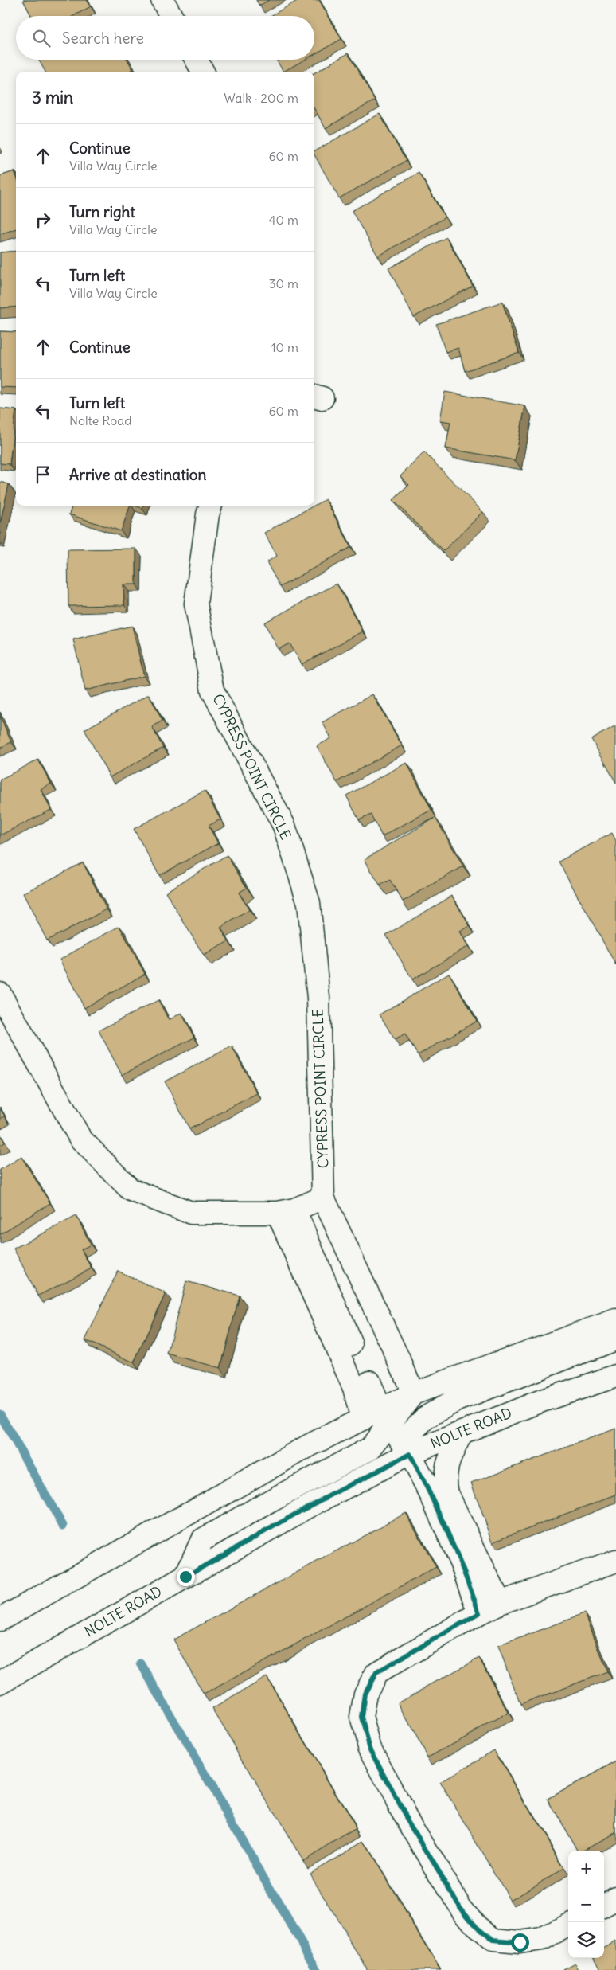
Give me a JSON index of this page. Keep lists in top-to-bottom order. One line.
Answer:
{"streets":{"street":["CYPRESS POINT CIRCLE","NOLTE ROAD"]},"page":{"search":"Search here","heading":["3 min","Walk · 200 m"],"list":[["Continue","Villa Way Circle","60 m"],["Turn right","Villa Way Circle","40 m"],["Turn left","Villa Way Circle","30 m"],["Continue","10 m"],["Turn left","Nolte Road","60 m"],"Arrive at destination"],"map_buttons":["+","−"]}}
